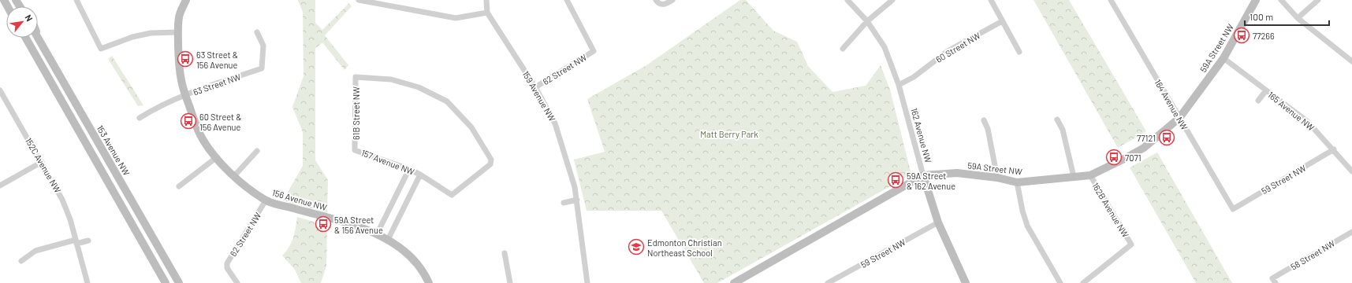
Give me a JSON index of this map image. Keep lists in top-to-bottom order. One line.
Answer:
{"streets":{"street":["60 Street NW","59A Street NW","62 Street NW","63 Street NW","159 Avenue NW","164 Avenue NW","165 Avenue NW","61B Street NW","162 Avenue NW","153 Avenue NW","157 Avenue NW","152C Avenue NW","59 Street NW","156 Avenue NW","162B Avenue NW","58 Street NW"]},"crossings":[["60 Street NW","162 Avenue NW"],["59A Street NW","164 Avenue NW"],["59A Street NW","165 Avenue NW"],["59A Street NW","162 Avenue NW"],["59A Street NW","162B Avenue NW"],["62 Street NW","159 Avenue NW"],["62 Street NW","156 Avenue NW"],["63 Street NW","156 Avenue NW"],["164 Avenue NW","59 Street NW"],["165 Avenue NW","59 Street NW"],["61B Street NW","157 Avenue NW"],["162 Avenue NW","59 Street NW"]],"parks":["Matt Berry Park"],"places":{"bus stop":["77266","63 Street & 156 Avenue","60 Street & 156 Avenue","77121","7071","59A Street & 162 Avenue","59A Street & 156 Avenue"],"school or university":["Edmonton Christian Northeast School"]},"scale_bar":"100 m","north":"top right"}
